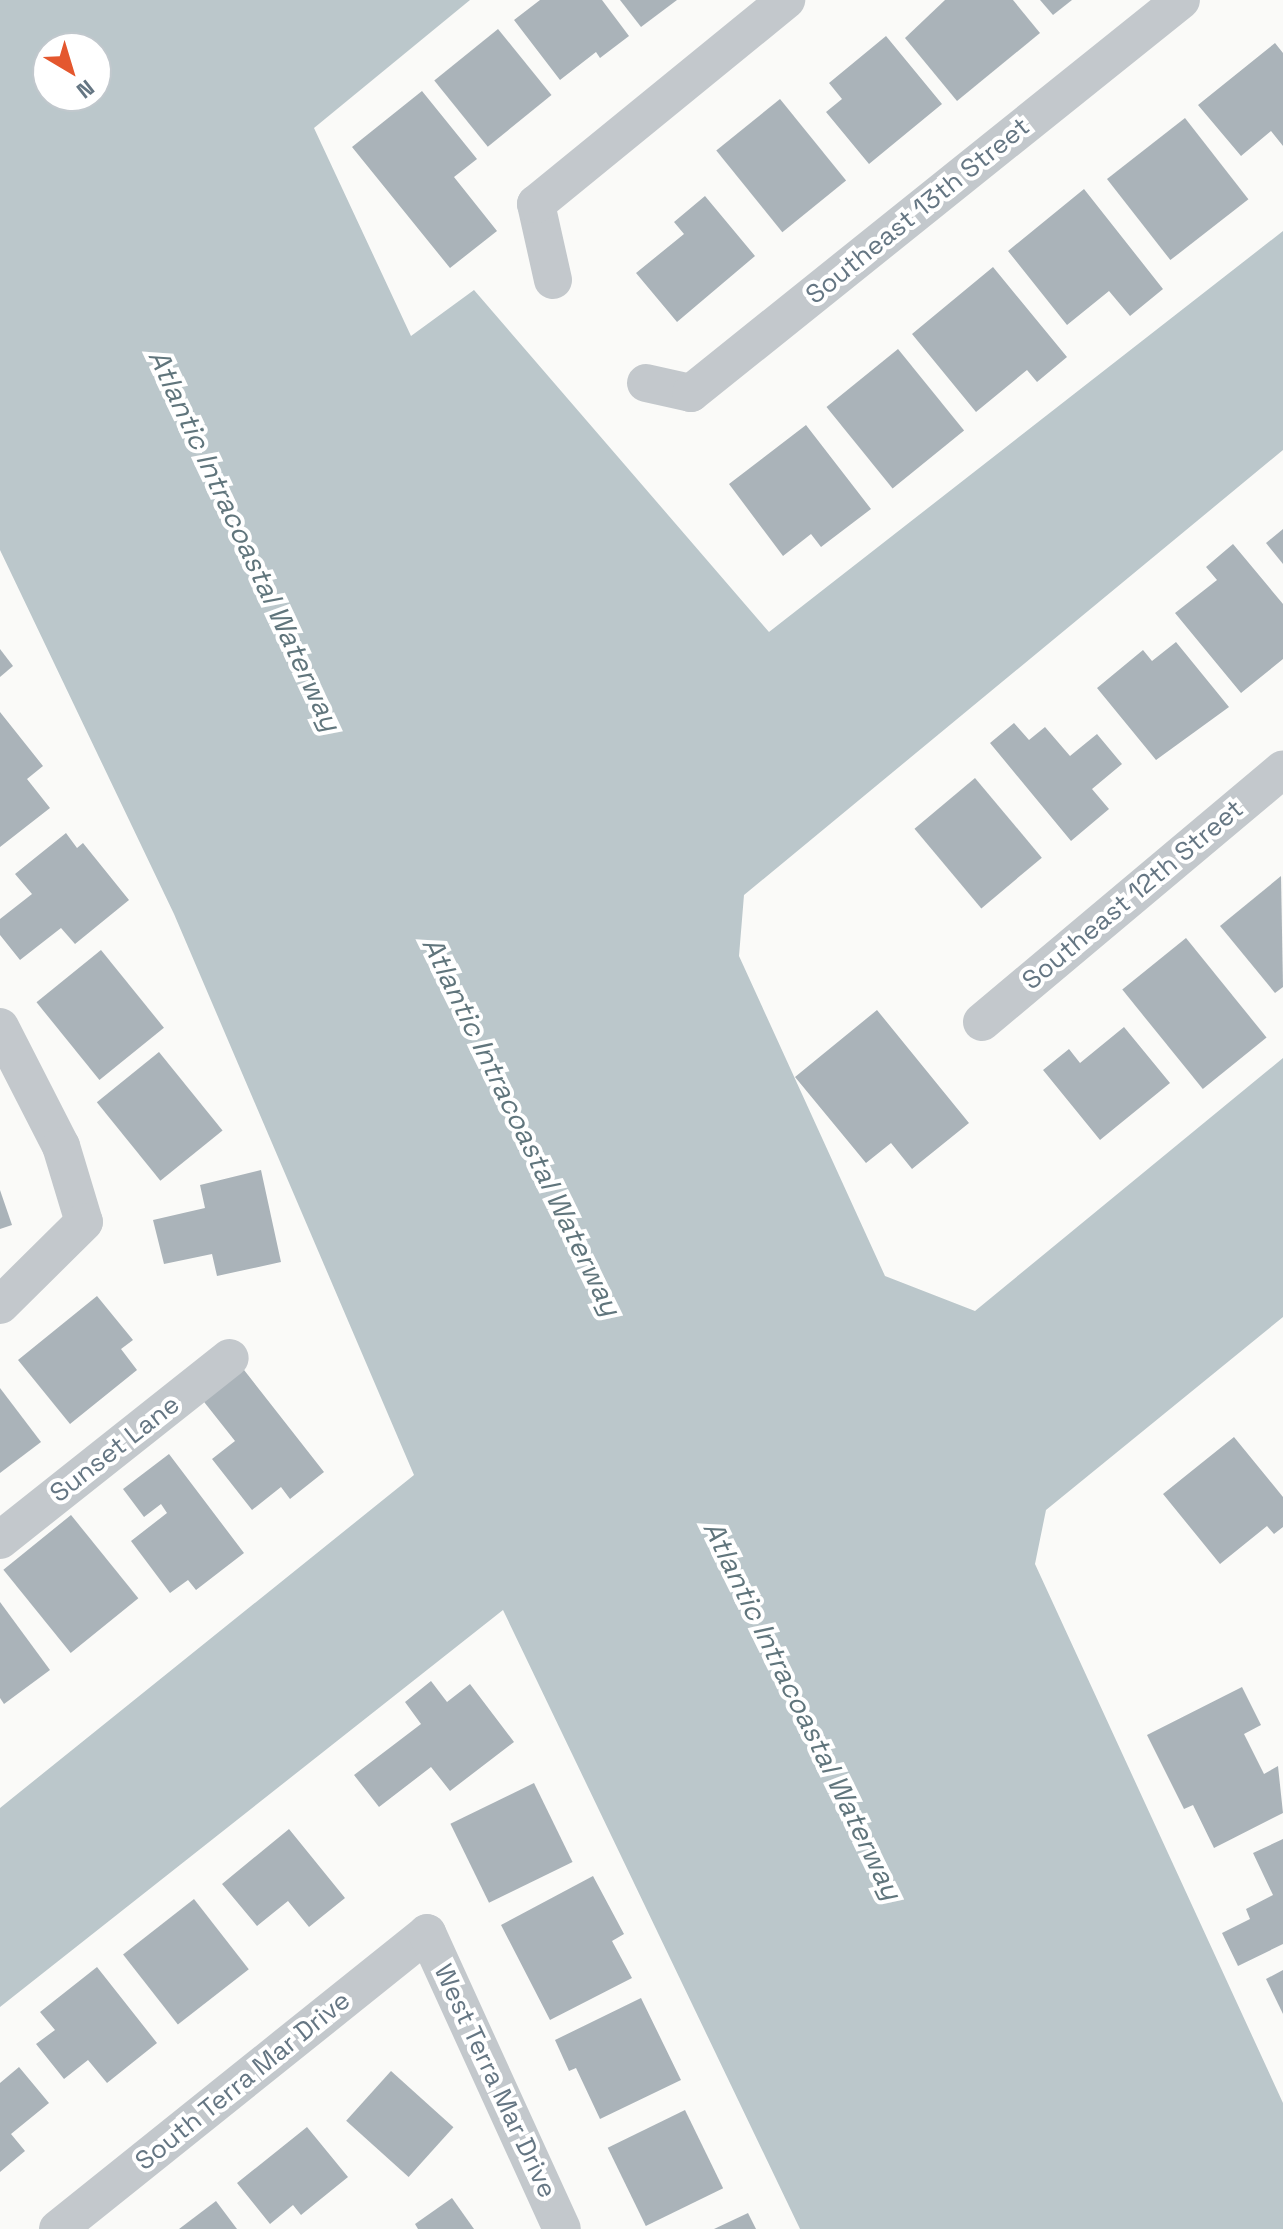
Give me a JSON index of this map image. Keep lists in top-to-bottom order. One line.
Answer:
{"streets":{"street":["Southeast 13th Street","Southeast 12th Street","Sunset Lane","South Terra Mar Drive","West Terra Mar Drive"]},"crossings":[["South Terra Mar Drive","West Terra Mar Drive"]],"water":["Atlantic Intracoastal Waterway"],"north":"bottom right"}
